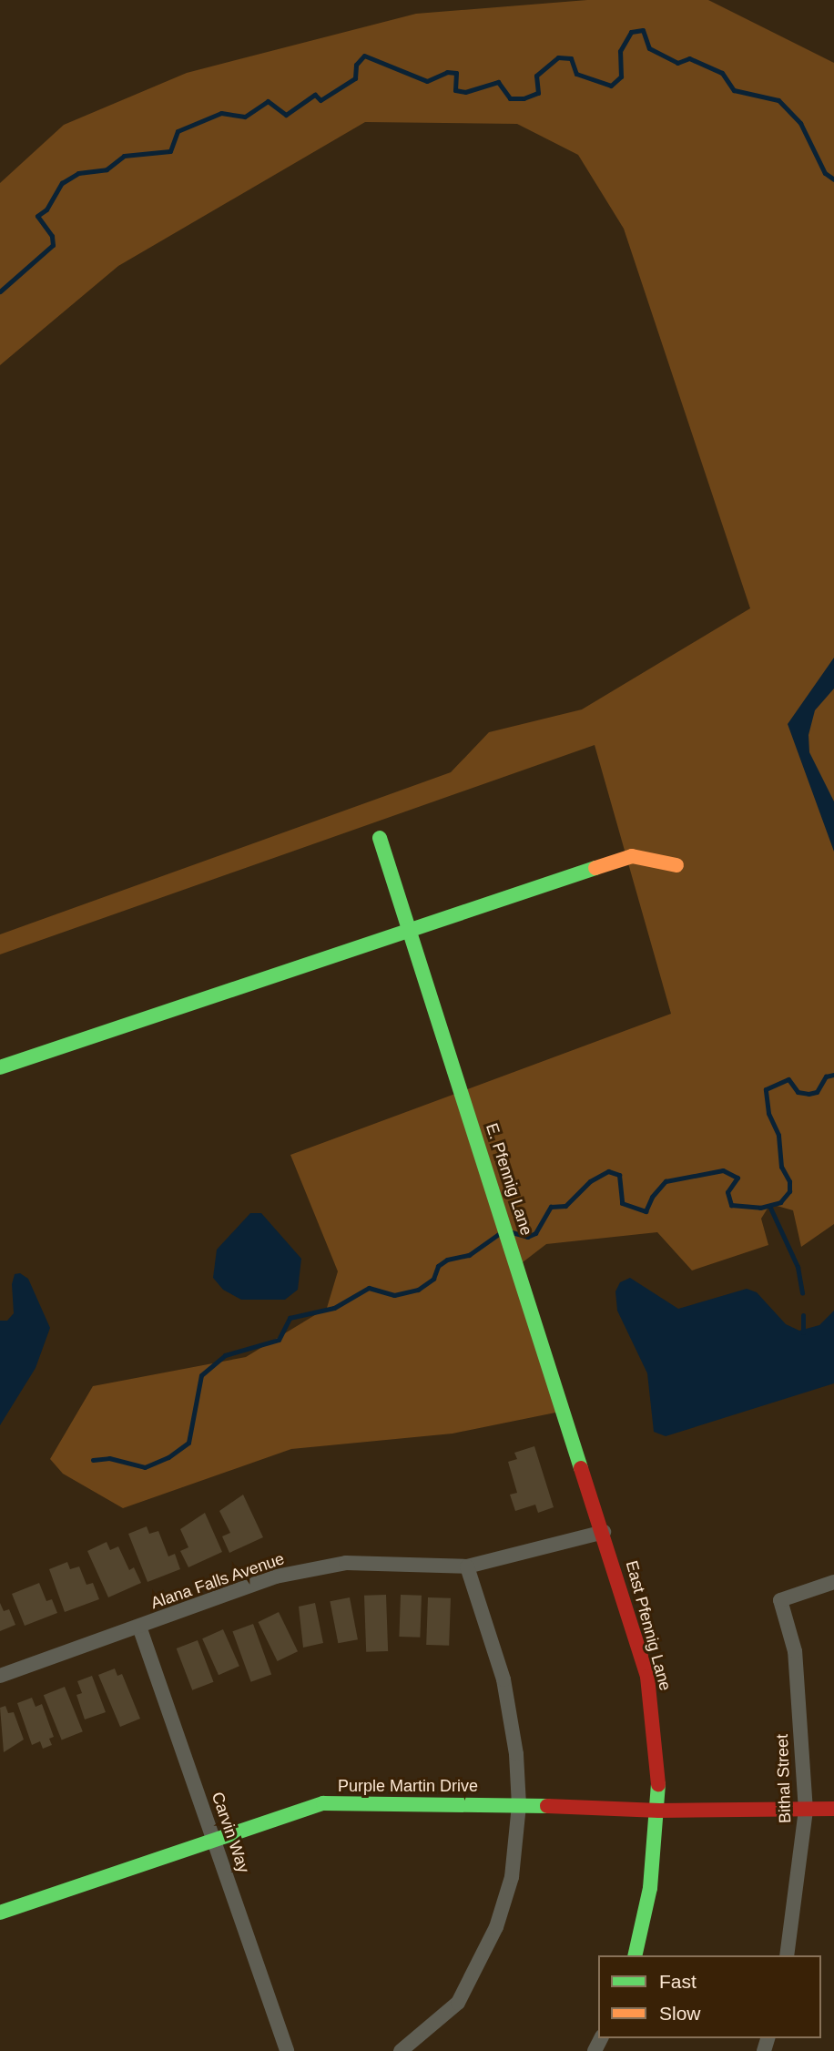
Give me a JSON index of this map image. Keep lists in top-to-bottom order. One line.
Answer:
{"streets":{"street":["E. Pfennig Lane","Alana Falls Avenue","East Pfennig Lane","Bithal Street","Purple Martin Drive","Carvin Way"]},"crossings":[["E. Pfennig Lane","Alana Falls Avenue"],["E. Pfennig Lane","East Pfennig Lane"],["Alana Falls Avenue","East Pfennig Lane"],["Alana Falls Avenue","Carvin Way"],["East Pfennig Lane","Purple Martin Drive"],["Bithal Street","Purple Martin Drive"],["Purple Martin Drive","Carvin Way"]],"legend":["Fast","Slow"]}
